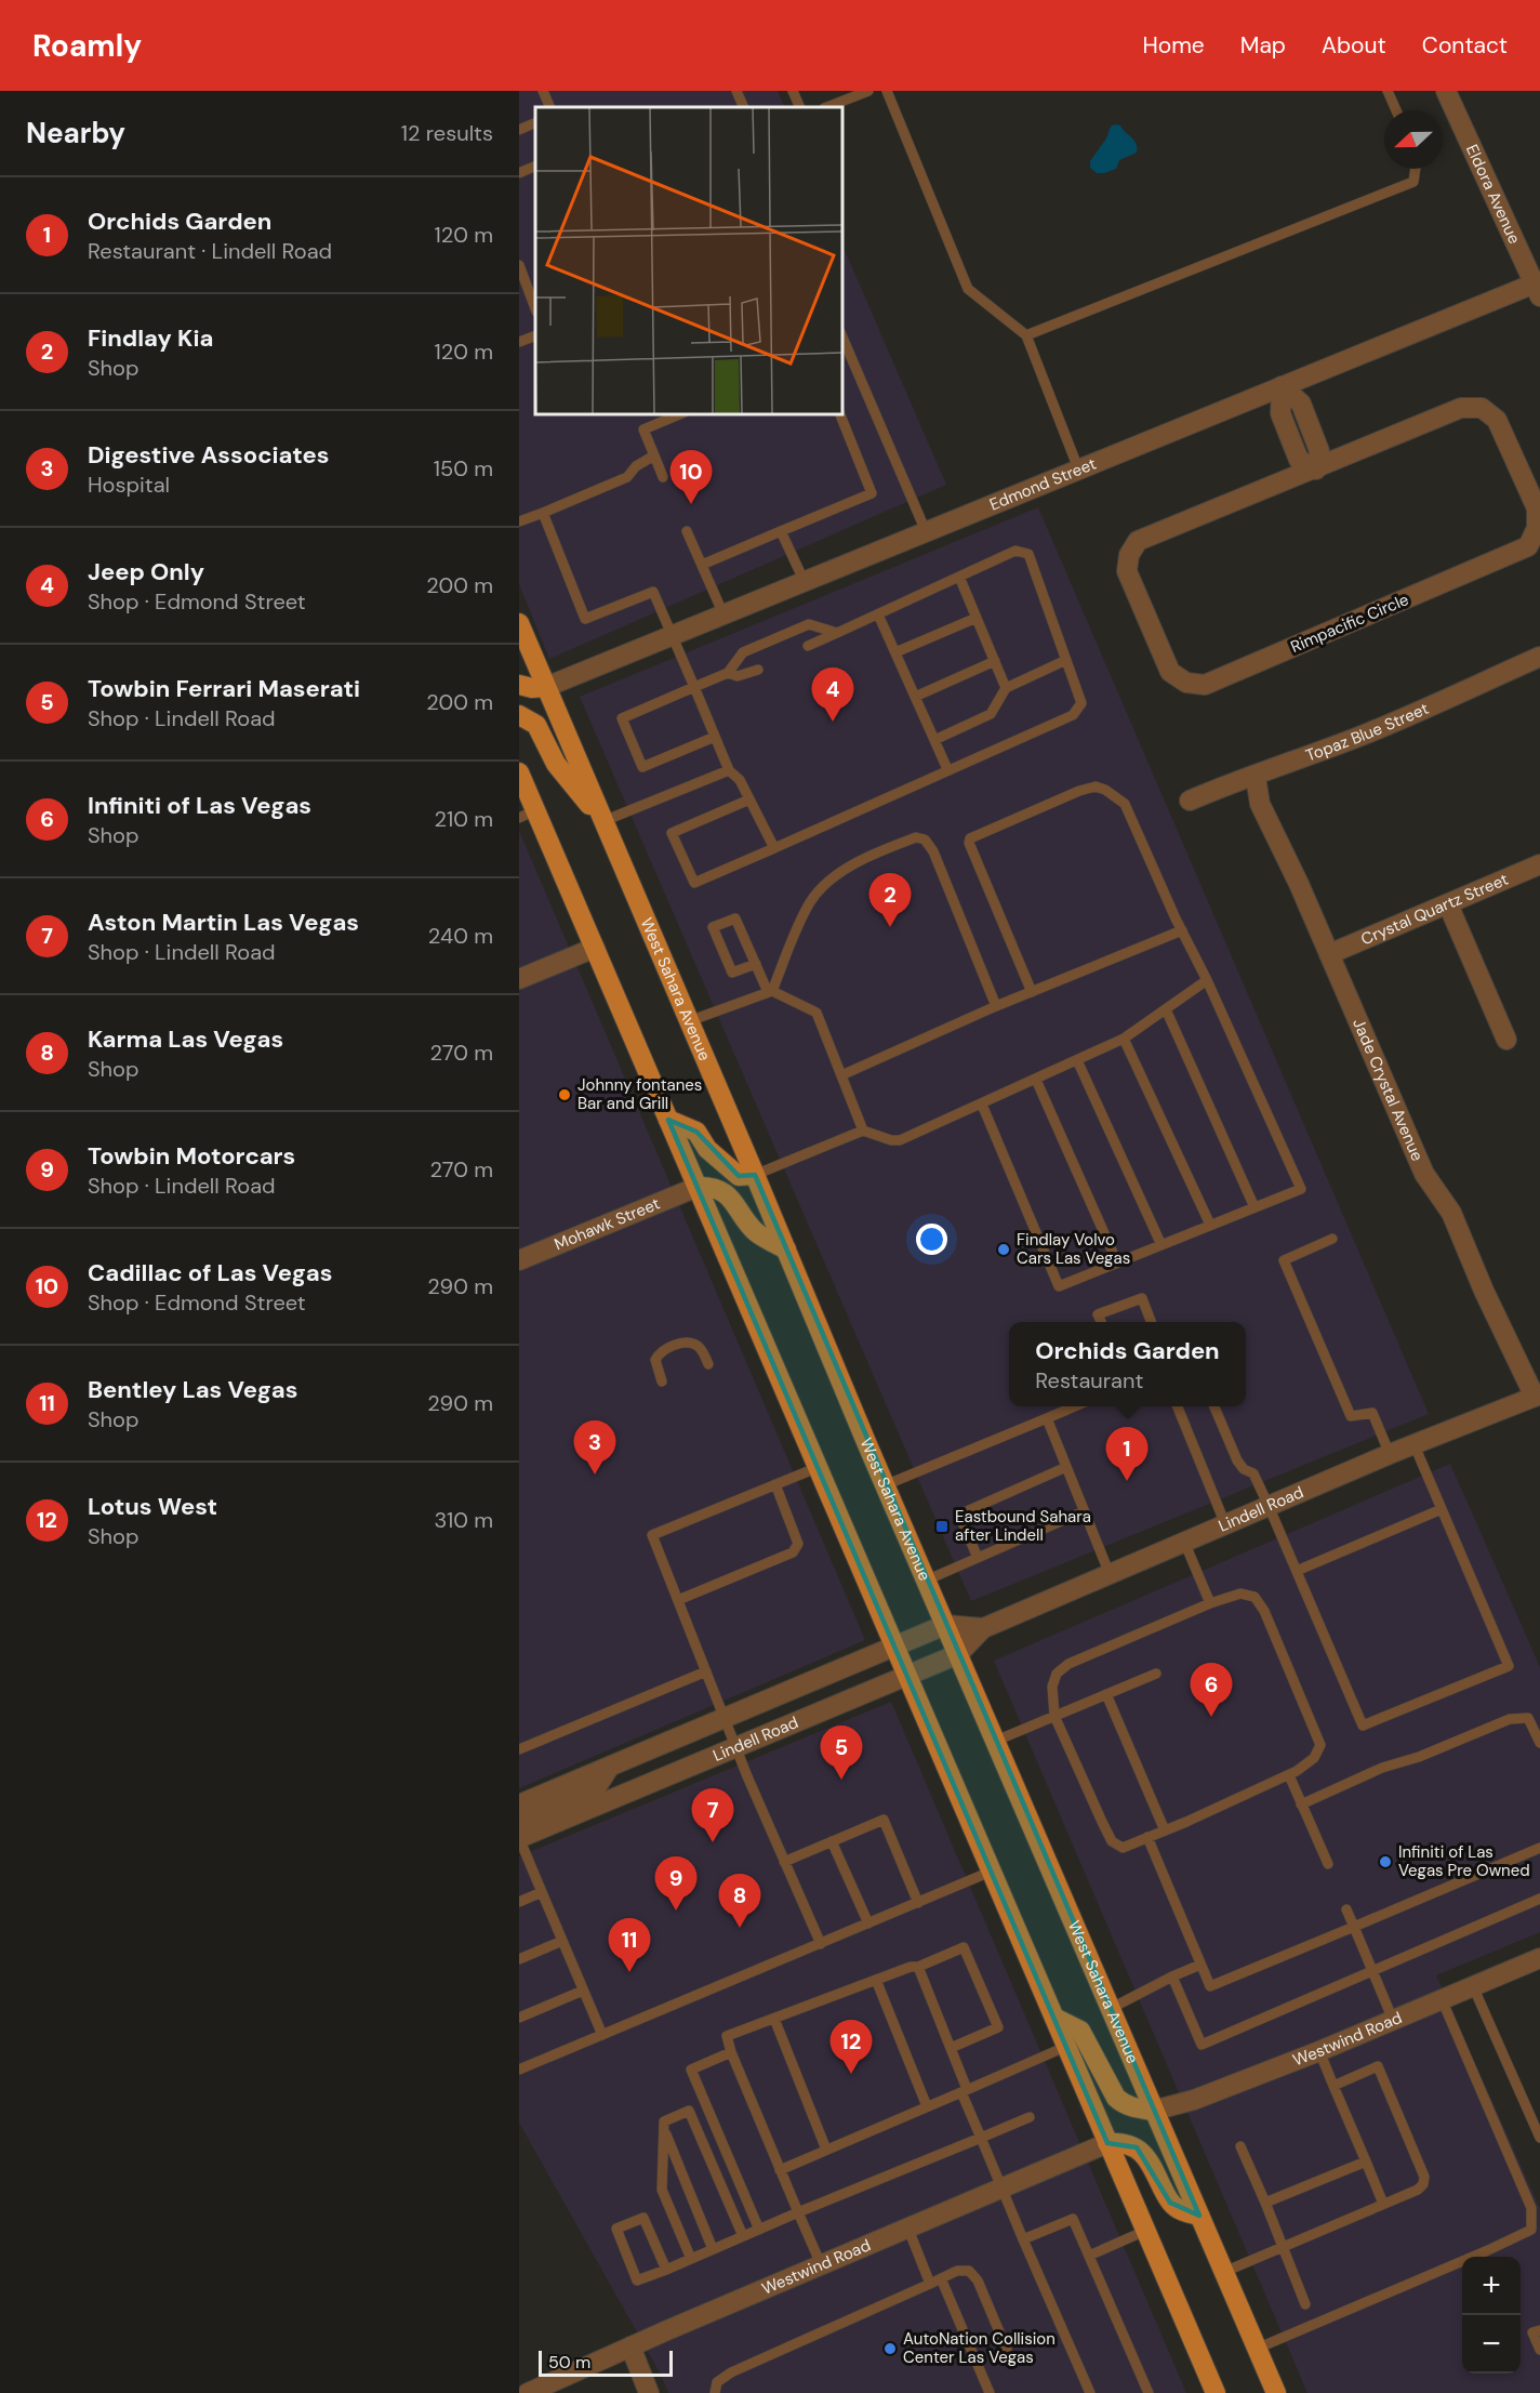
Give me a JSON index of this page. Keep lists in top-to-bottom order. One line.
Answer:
{"streets":{"main road":["West Sahara Avenue"],"street":["Eldora Avenue","Edmond Street","Rimpacific Circle","Topaz Blue Street","Crystal Quartz Street","Jade Crystal Avenue","Mohawk Street","Lindell Road","Westwind Road"]},"crossings":[["Eldora Avenue","Edmond Street"],["Edmond Street","West Sahara Avenue"],["Topaz Blue Street","Jade Crystal Avenue"],["Crystal Quartz Street","Jade Crystal Avenue"],["West Sahara Avenue","Lindell Road"],["West Sahara Avenue","Westwind Road"],["Jade Crystal Avenue","Lindell Road"]],"places":{"other":["Johnny fontanes Bar and Grill","Findlay Volvo Cars Las Vegas","Infiniti of Las Vegas Pre Owned","AutoNation Collision Center Las Vegas"],"transit":["Eastbound Sahara after Lindell"]},"scale_bar":"50 m","north":"left","page":{"header":"Roamly","nav":["Home","Map","About","Contact"],"heading":["Nearby","12 results"],"list":[{"mark":"1","name":"Orchids Garden","note":"Restaurant · Lindell Road","value":"120 m"},{"mark":"2","name":"Findlay Kia","note":"Shop","value":"120 m"},{"mark":"3","name":"Digestive Associates","note":"Hospital","value":"150 m"},{"mark":"4","name":"Jeep Only","note":"Shop · Edmond Street","value":"200 m"},{"mark":"5","name":"Towbin Ferrari Maserati","note":"Shop · Lindell Road","value":"200 m"},{"mark":"6","name":"Infiniti of Las Vegas","note":"Shop","value":"210 m"},{"mark":"7","name":"Aston Martin Las Vegas","note":"Shop · Lindell Road","value":"240 m"},{"mark":"8","name":"Karma Las Vegas","note":"Shop","value":"270 m"},{"mark":"9","name":"Towbin Motorcars","note":"Shop · Lindell Road","value":"270 m"},{"mark":"10","name":"Cadillac of Las Vegas","note":"Shop · Edmond Street","value":"290 m"},{"mark":"11","name":"Bentley Las Vegas","note":"Shop","value":"290 m"},{"mark":"12","name":"Lotus West","note":"Shop","value":"310 m"}],"pins":["10","4","2","3","1","6","5","7","9","8","11","12"],"popup":["Orchids Garden","Restaurant"],"map_buttons":["+","−"],"scale":"50 m"}}
